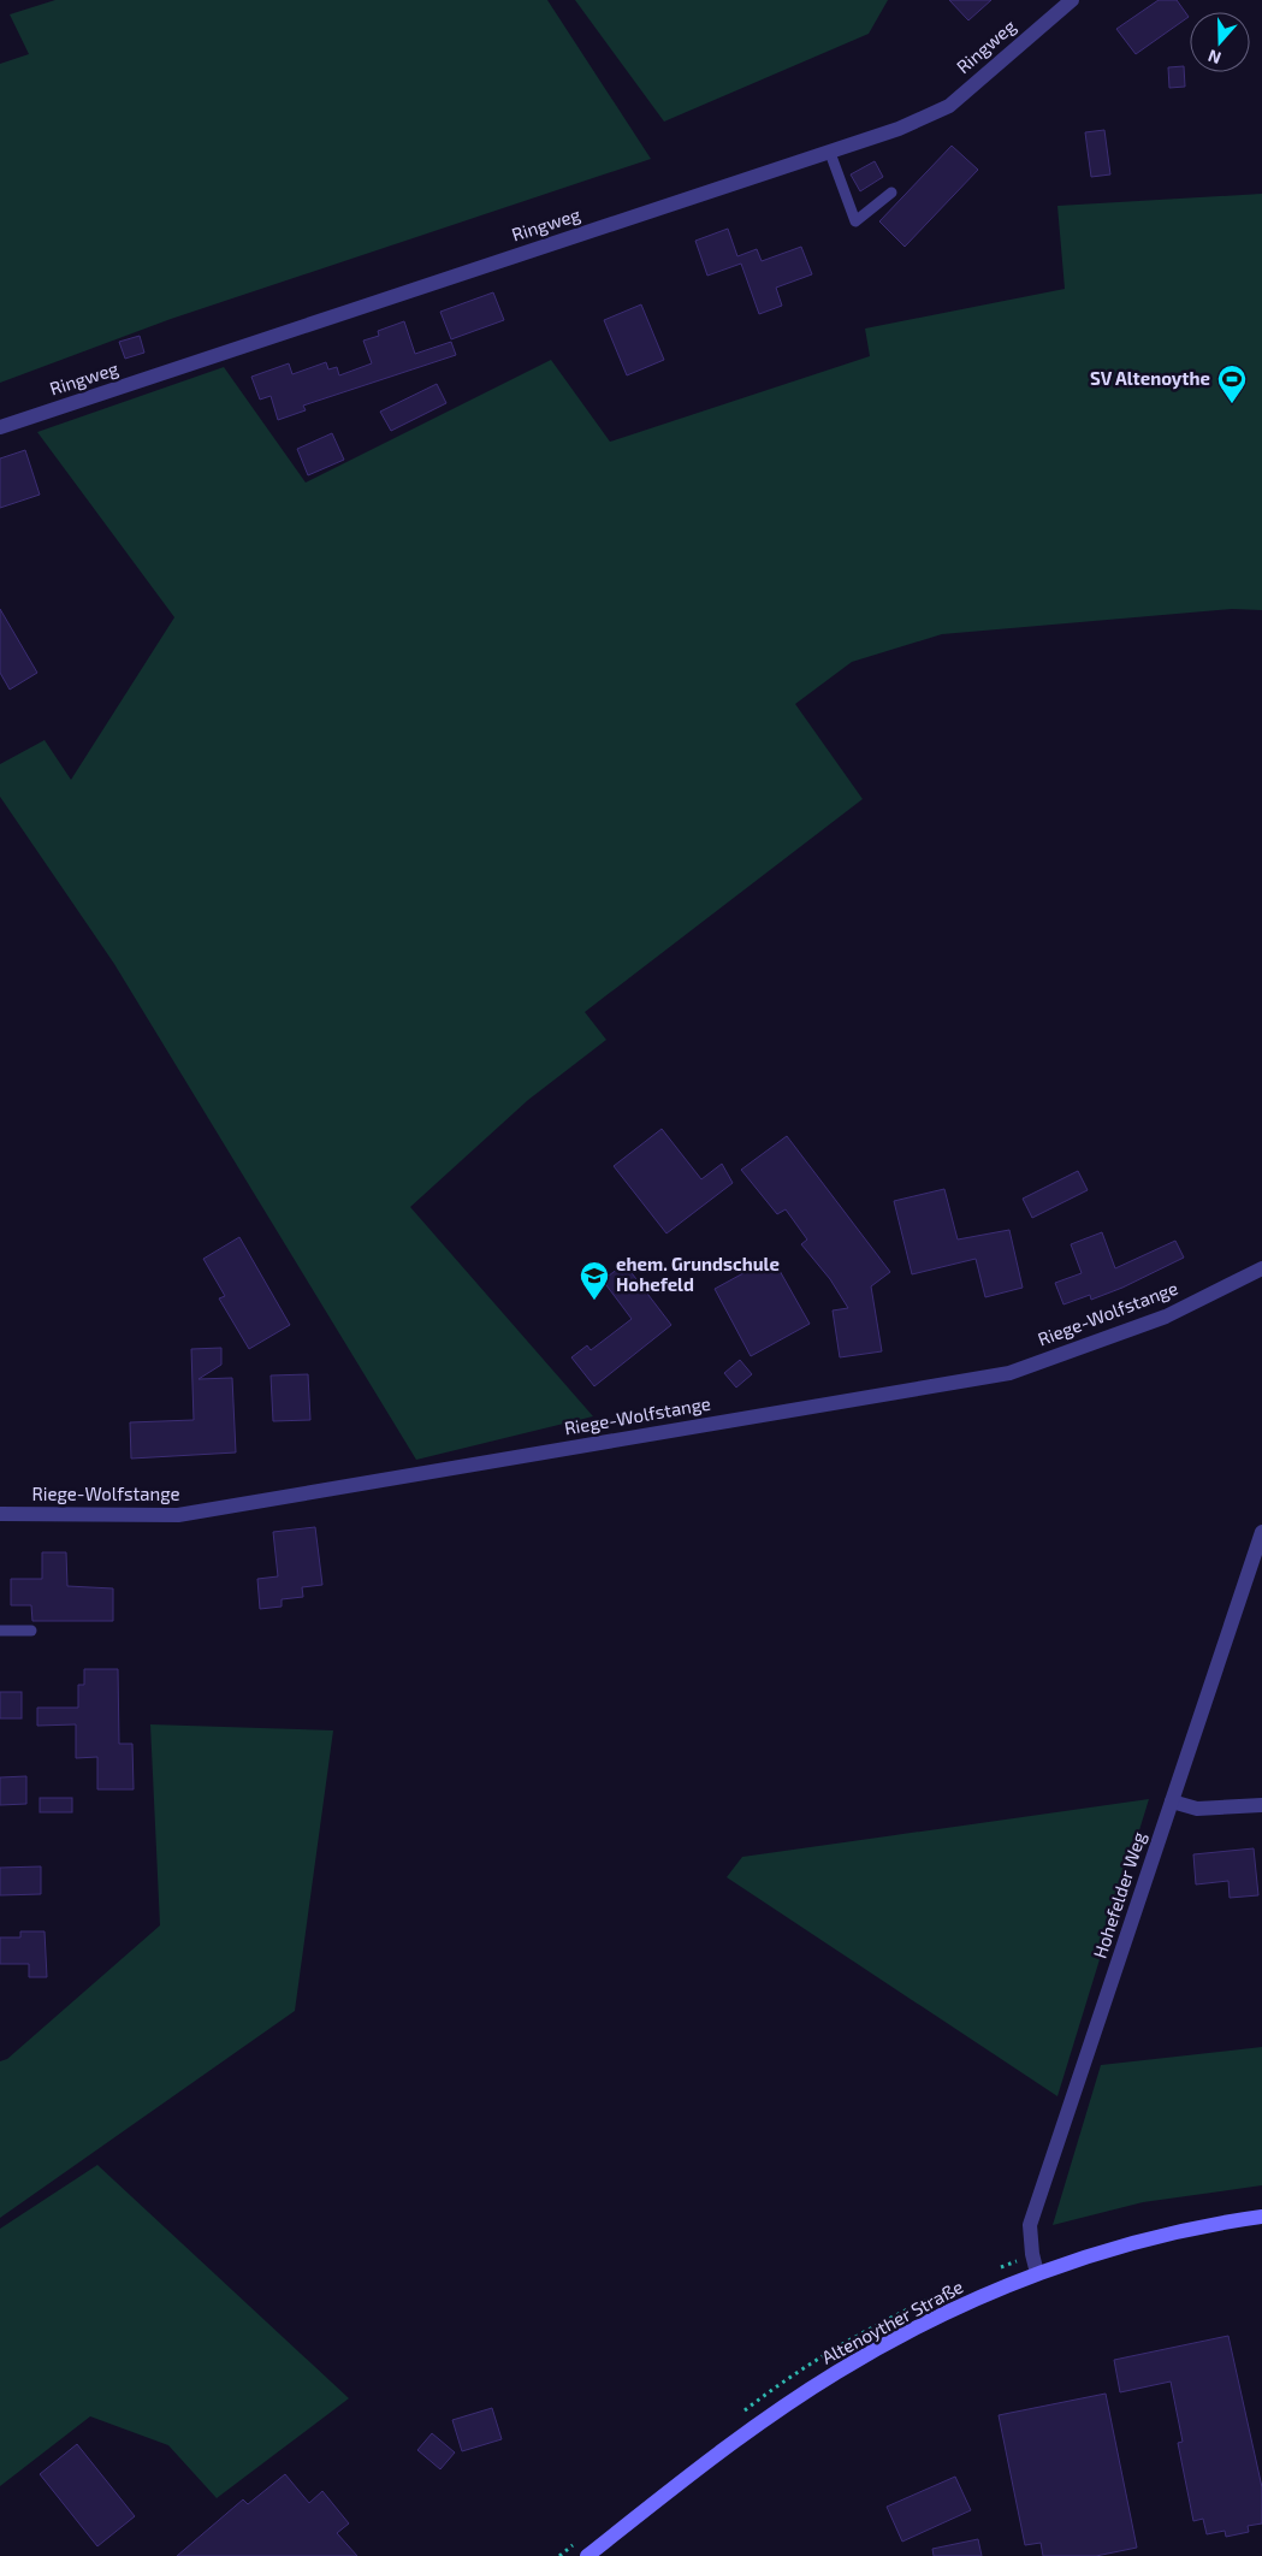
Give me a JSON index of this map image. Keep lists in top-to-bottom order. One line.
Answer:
{"streets":{"main road":["Altenoyther Straße"],"street":["Ringweg","Riege-Wolfstange","Hohefelder Weg"]},"crossings":[["Hohefelder Weg","Altenoyther Straße"]],"places":{"sports":["SV Altenoythe"],"school or university":["ehem. Grundschule Hohefeld"]},"north":"bottom"}
